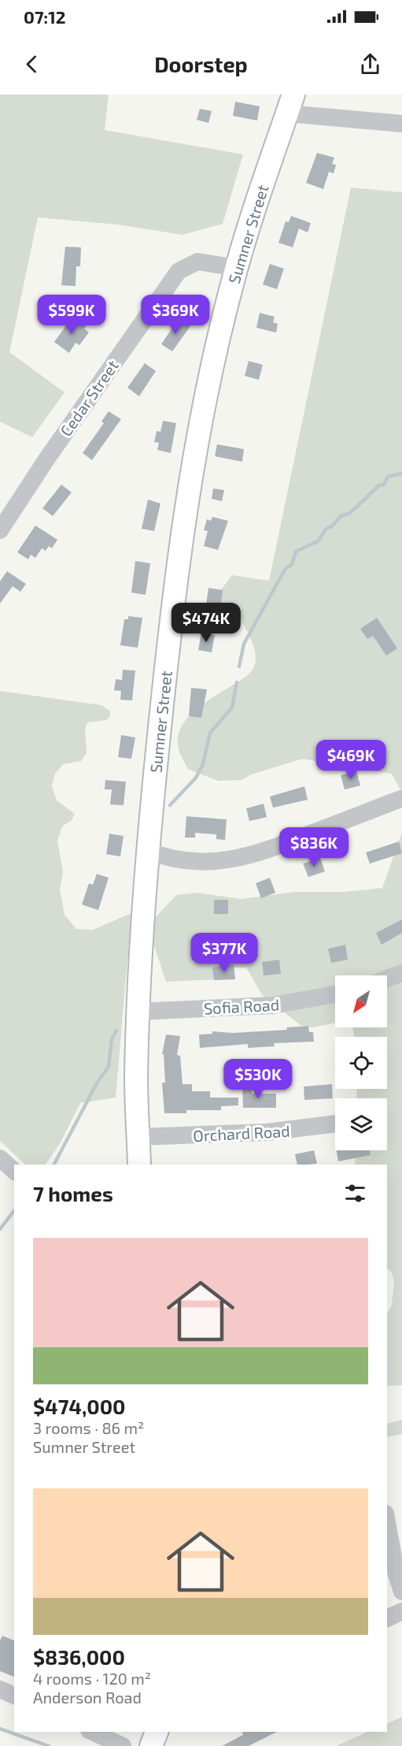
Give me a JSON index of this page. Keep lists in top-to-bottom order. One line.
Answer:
{"streets":{"main road":["Sumner Street"],"street":["Cedar Street","Sofia Road","Orchard Road"]},"crossings":[["Sumner Street","Cedar Street"],["Sumner Street","Sofia Road"],["Sumner Street","Orchard Road"]],"north":"bottom left","page":{"status":"07:12","header":"Doorstep","price":["$599K","$369K","$474K","$469K","$836K","$377K","$530K"],"heading":"7 homes","list":[{"name":"$474,000","note":"3 rooms · 86 m² · Sumner Street"},{"name":"$836,000","note":"4 rooms · 120 m² · Anderson Road"}]}}
